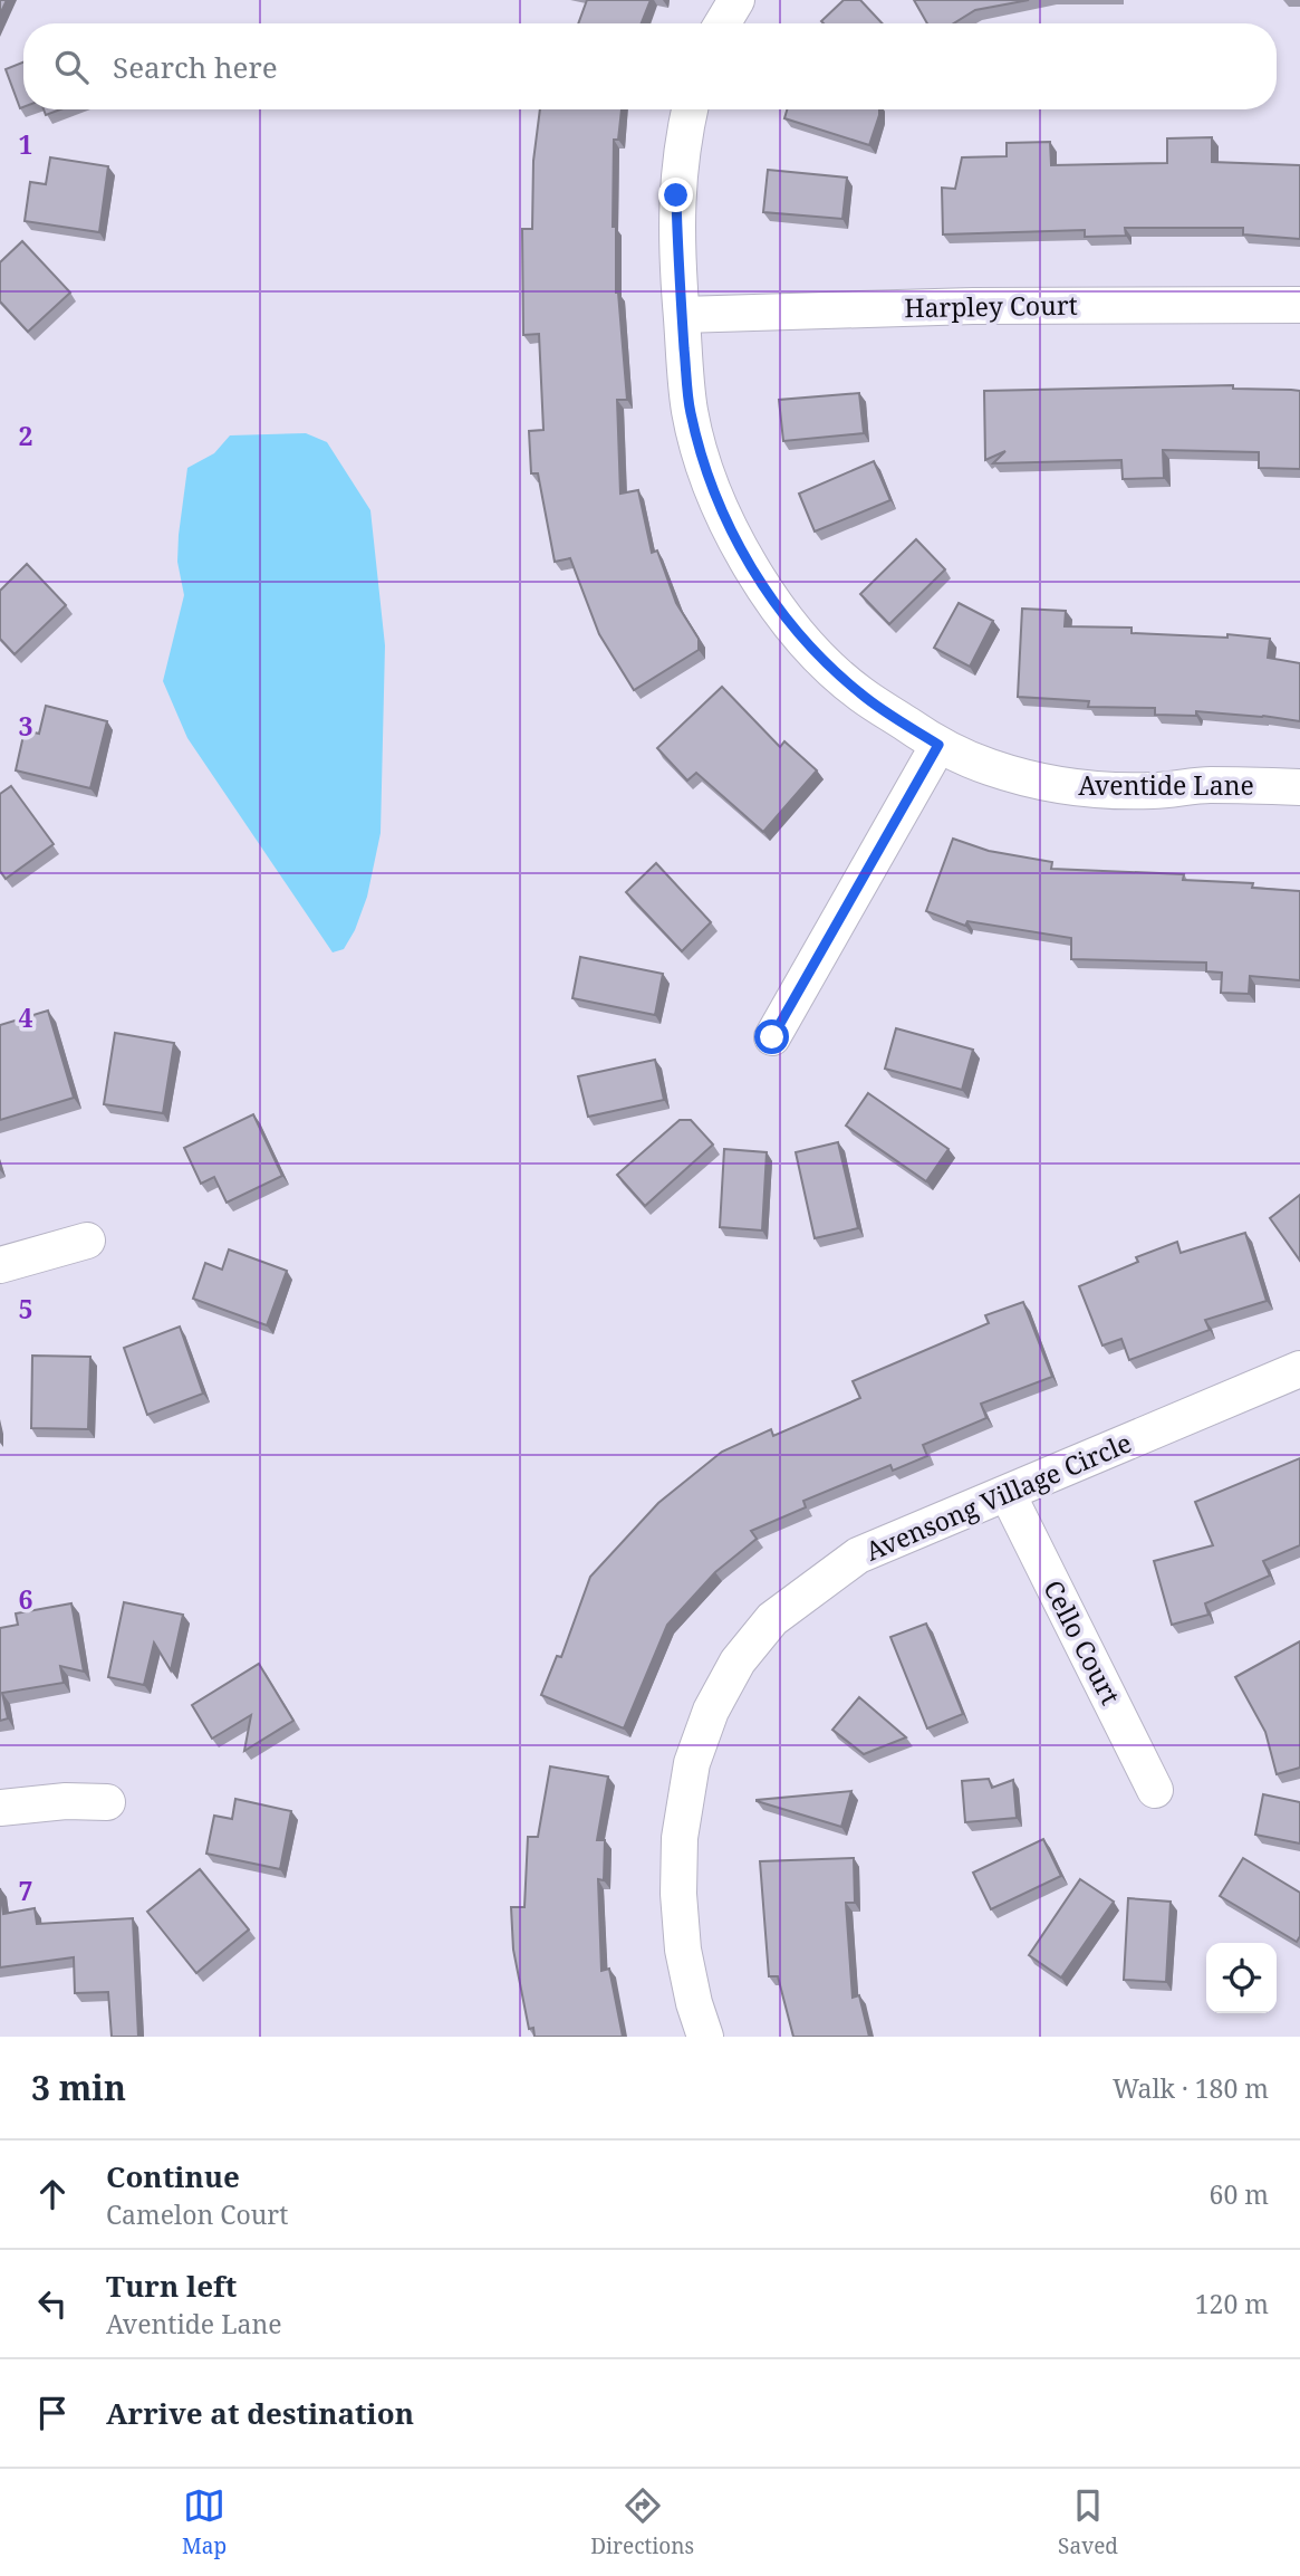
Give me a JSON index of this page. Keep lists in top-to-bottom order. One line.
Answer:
{"streets":{"street":["Harpley Court","Aventide Lane","Avensong Village Circle","Cello Court"]},"crossings":[["Harpley Court","Aventide Lane"],["Avensong Village Circle","Cello Court"]],"page":{"search":"Search here","heading":["3 min","Walk · 180 m"],"list":[["Continue","Camelon Court","60 m"],["Turn left","Aventide Lane","120 m"],"Arrive at destination"],"nav":["Map","Directions","Saved"]},"grid":{"rows":["1","2","3","4","5","6","7"]}}
